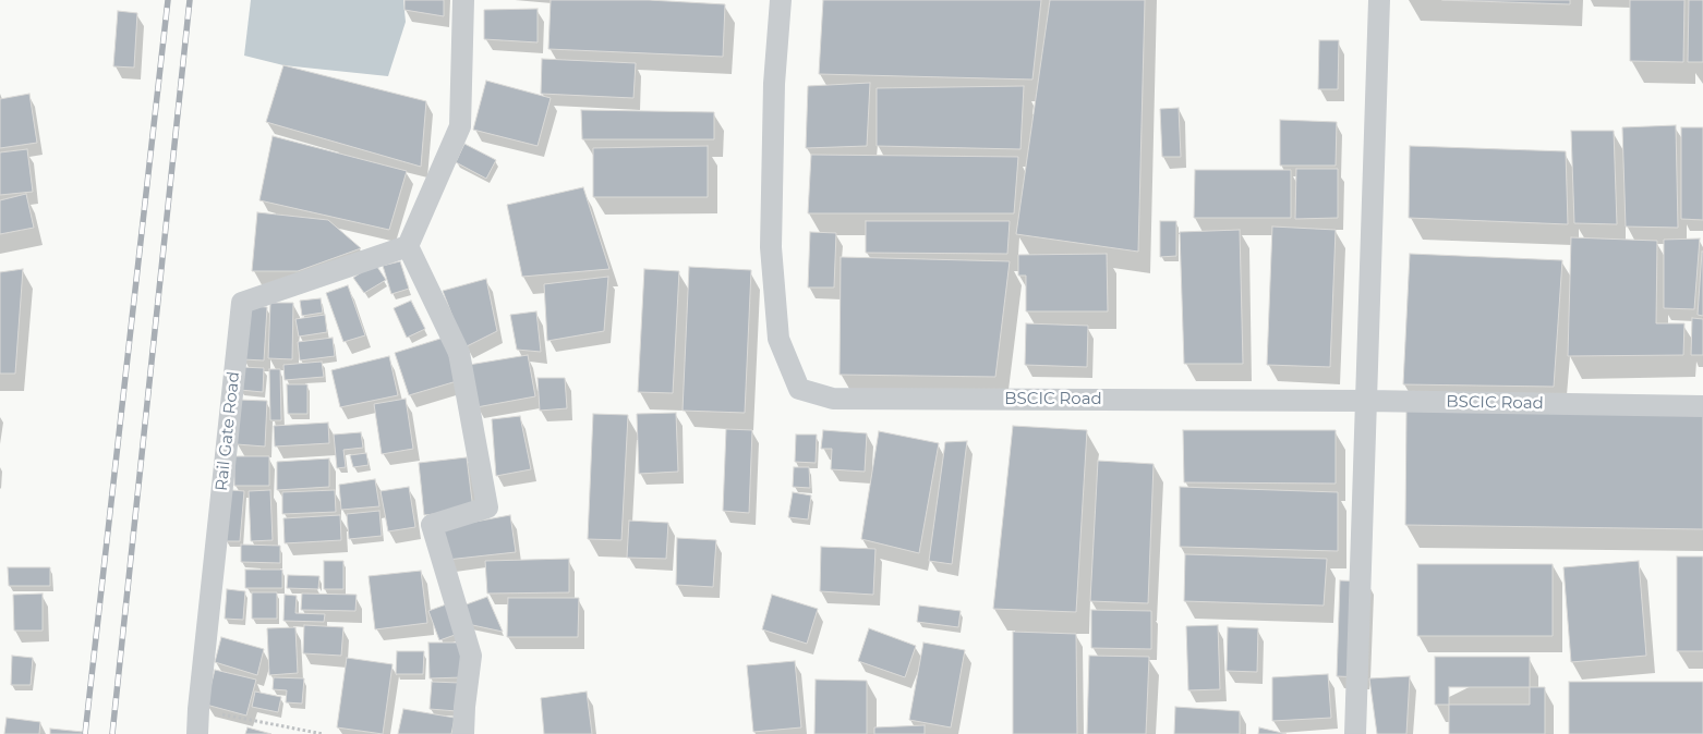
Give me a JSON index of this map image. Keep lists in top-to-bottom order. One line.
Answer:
{"streets":{"street":["BSCIC Road","Rail Gate Road"]}}
